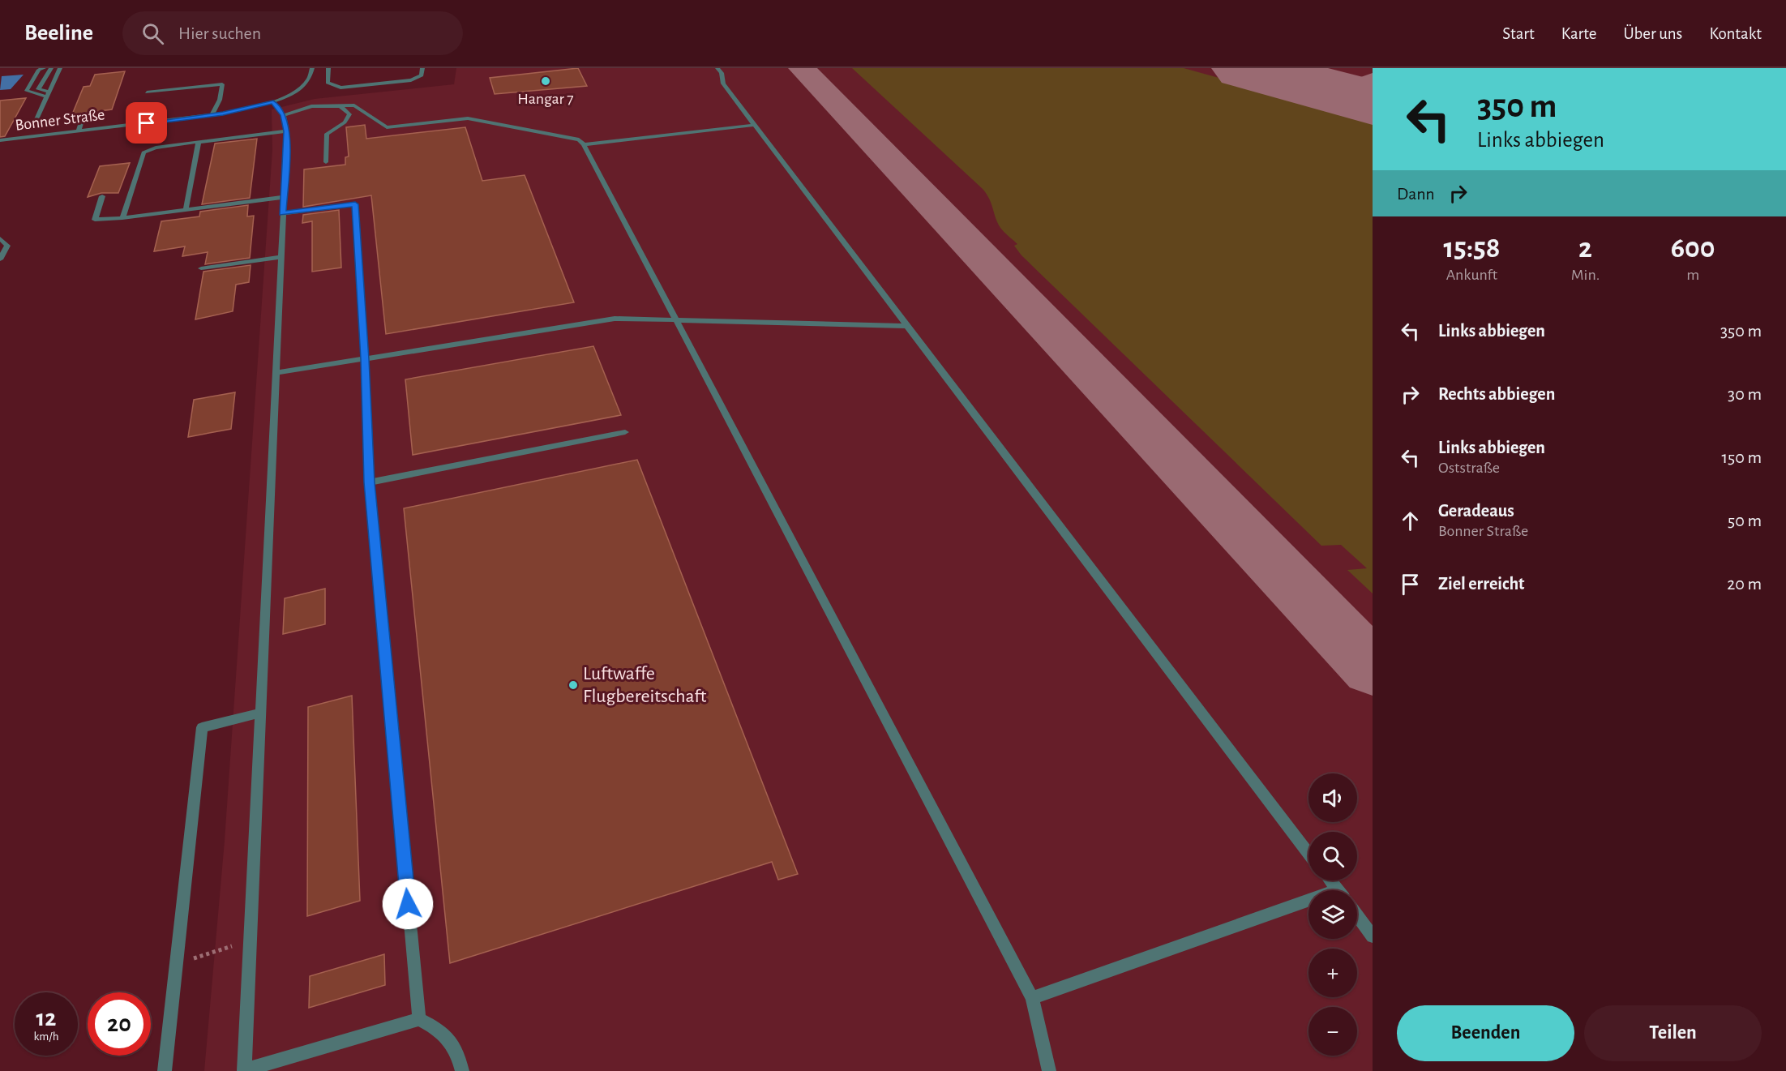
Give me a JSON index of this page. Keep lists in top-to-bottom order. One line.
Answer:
{"streets":{"lane":["Bonner Straße"]},"places":["Hangar 7","Luftwaffe Flugbereitschaft"],"page":{"header":"Beeline","search":"Hier suchen","nav":["Start","Karte","Über uns","Kontakt"],"turn":["350 m","Links abbiegen"],"then":"Dann","eta":["15:58","Ankunft","2","Min.","600","m"],"list":[{"name":"Links abbiegen","value":"350 m"},{"name":"Rechts abbiegen","value":"30 m"},{"name":"Links abbiegen","note":"Oststraße","value":"150 m"},{"name":"Geradeaus","note":"Bonner Straße","value":"50 m"},{"name":"Ziel erreicht","value":"20 m"}],"map_buttons":["+","−"],"speed":"12 km/h","limit":"20","buttons":["Beenden","Teilen"]}}
